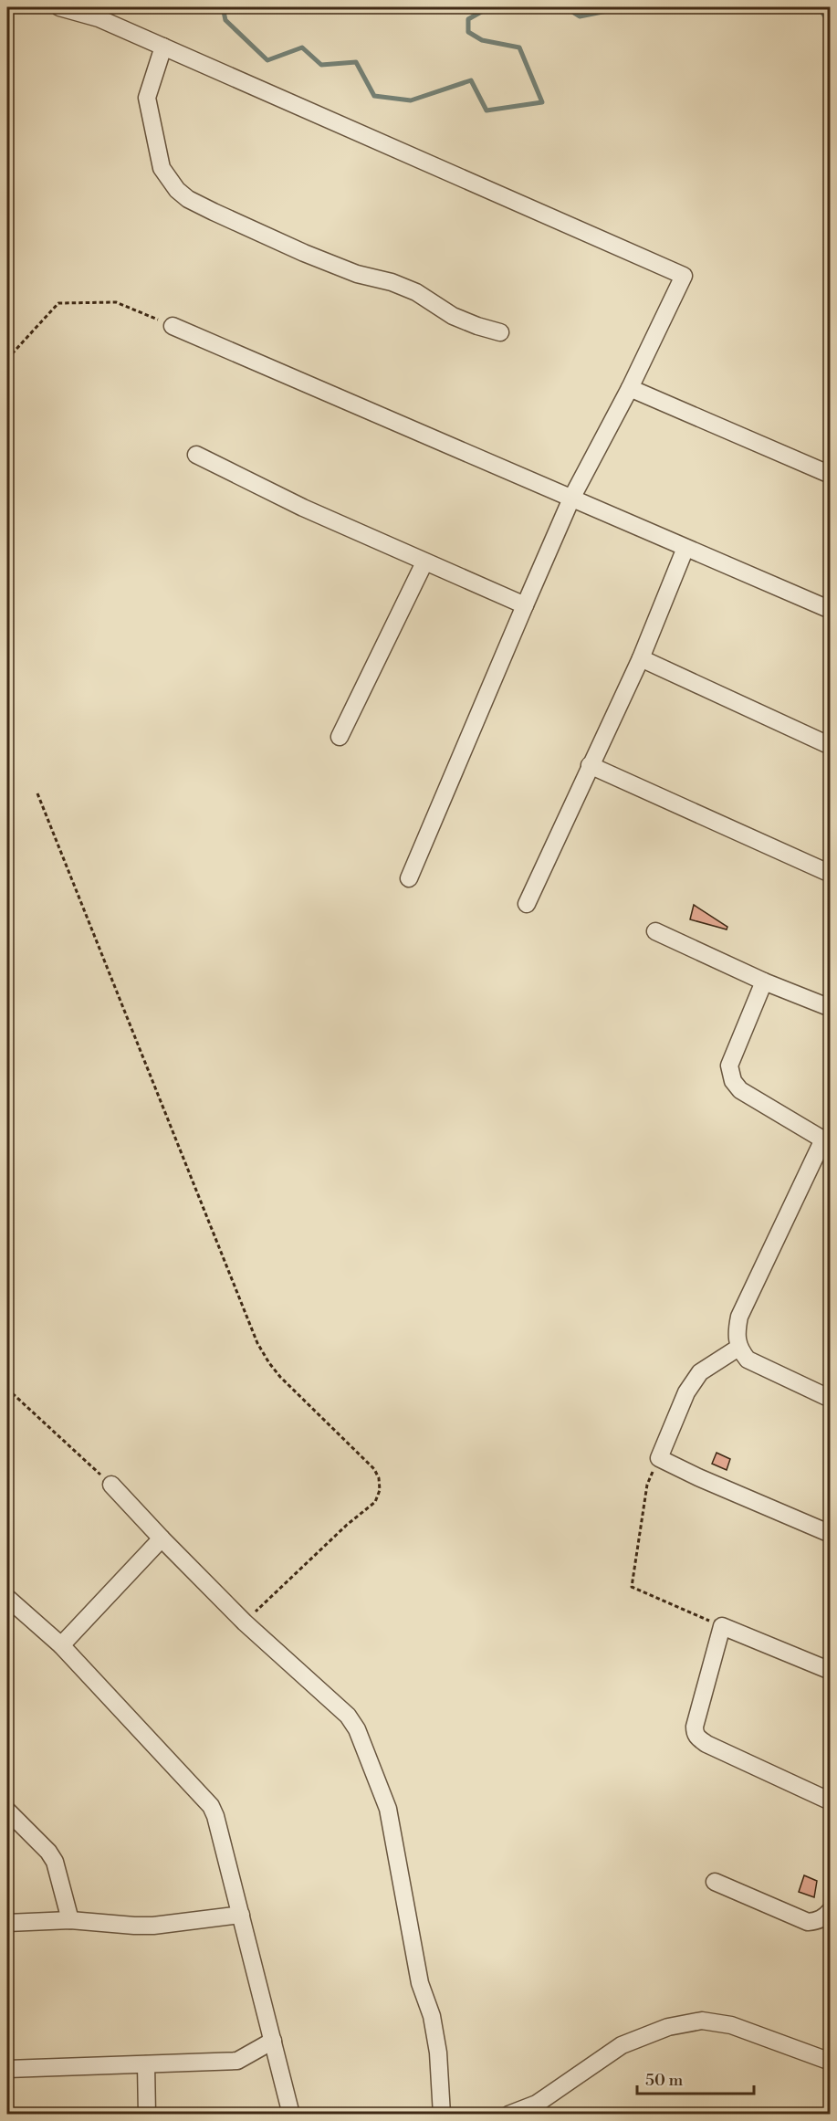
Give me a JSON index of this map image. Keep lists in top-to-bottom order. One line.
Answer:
{"scale_bar":"50 m"}
